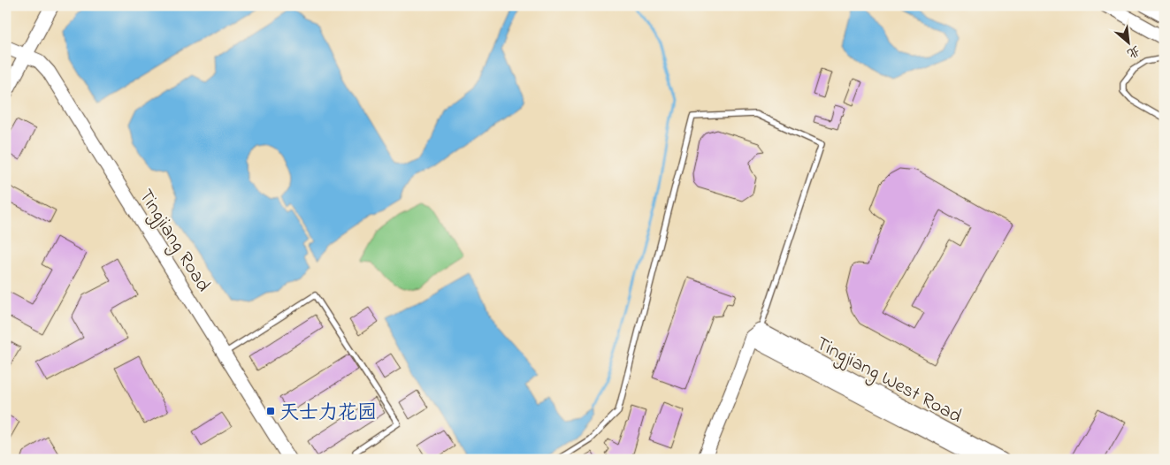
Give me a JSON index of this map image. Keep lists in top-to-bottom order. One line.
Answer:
{"streets":{"street":["Tingjiang Road","Tingjiang West Road"]},"places":{"transit":["天士力花园"]},"north":"bottom right"}
